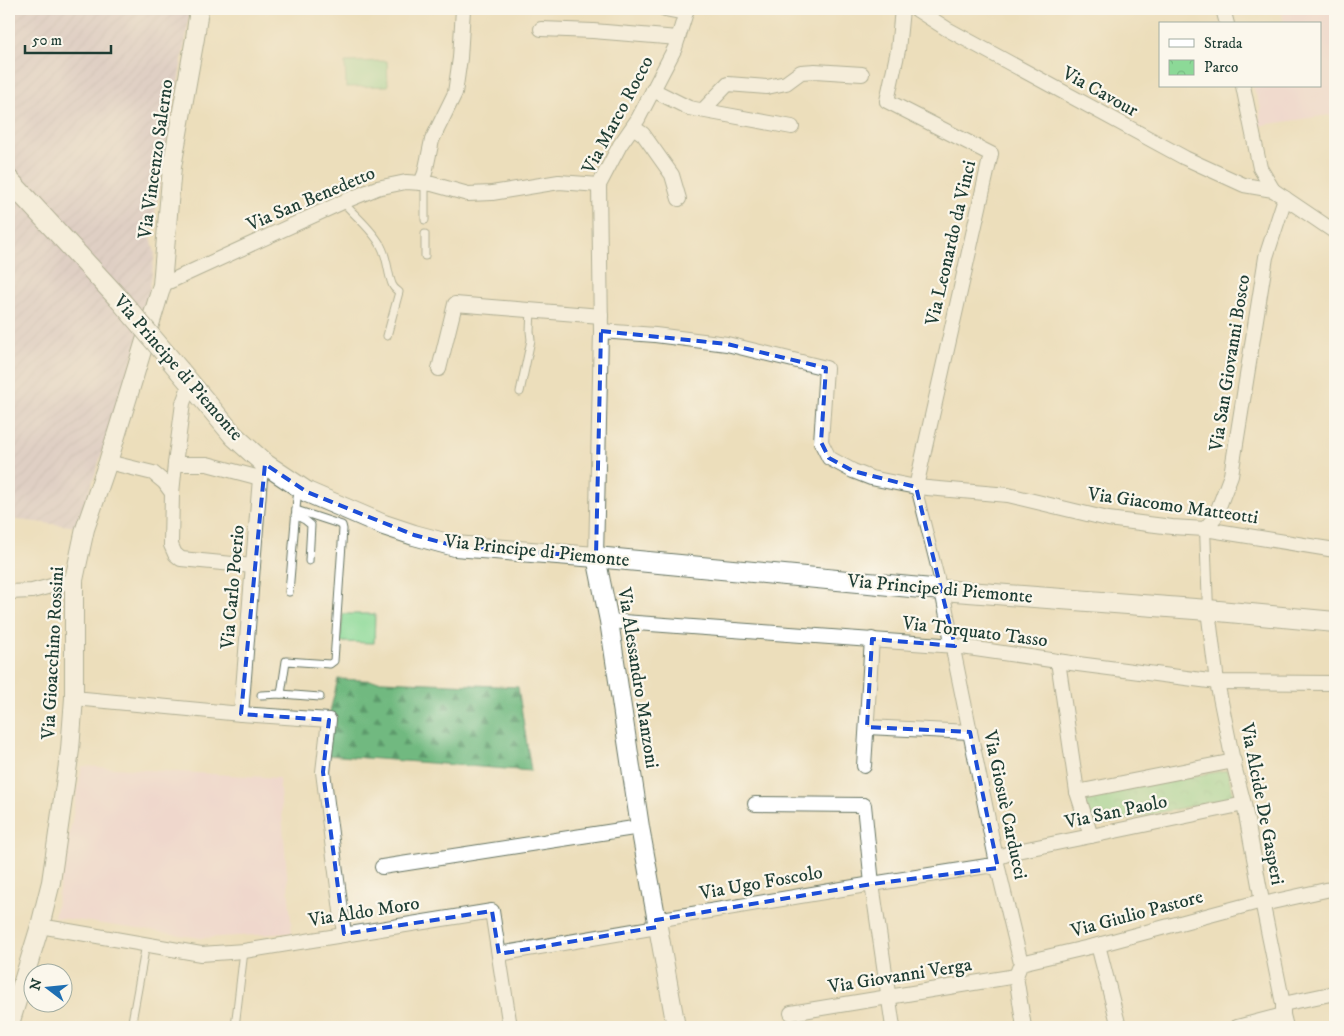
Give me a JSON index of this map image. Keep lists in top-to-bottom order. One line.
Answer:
{"streets":{"main road":["Via Principe di Piemonte"],"street":["Via Cavour","Via Marco Rocco","Via Vincenzo Salerno","Via San Benedetto","Via Leonardo da Vinci","Via San Giovanni Bosco","Via Giacomo Matteotti","Via Carlo Poerio","Via Torquato Tasso","Via Gioacchino Rossini","Via Alessandro Manzoni","Via Alcide De Gasperi","Via Giosuè Carducci","Via San Paolo","Via Ugo Foscolo","Via Aldo Moro","Via Giulio Pastore","Via Giovanni Verga"]},"crossings":[["Via Marco Rocco","Via San Benedetto"],["Via Marco Rocco","Via Giacomo Matteotti"],["Via Marco Rocco","Via Alessandro Manzoni"],["Via Vincenzo Salerno","Via San Benedetto"],["Via Vincenzo Salerno","Via Gioacchino Rossini"],["Via San Benedetto","Via Gioacchino Rossini"],["Via Leonardo da Vinci","Via Giacomo Matteotti"],["Via San Giovanni Bosco","Via Giacomo Matteotti"],["Via Principe di Piemonte","Via Carlo Poerio"],["Via Principe di Piemonte","Via Alessandro Manzoni"],["Via Principe di Piemonte","Via Alcide De Gasperi"],["Via Principe di Piemonte","Via Giosuè Carducci"],["Via Giacomo Matteotti","Via Alessandro Manzoni"],["Via Torquato Tasso","Via Alessandro Manzoni"],["Via Torquato Tasso","Via Alcide De Gasperi"],["Via Torquato Tasso","Via Giosuè Carducci"],["Via Gioacchino Rossini","Via Aldo Moro"],["Via Alessandro Manzoni","Via Ugo Foscolo"],["Via Alcide De Gasperi","Via San Paolo"],["Via Alcide De Gasperi","Via Giulio Pastore"],["Via Giosuè Carducci","Via San Paolo"],["Via Giosuè Carducci","Via Ugo Foscolo"],["Via Giosuè Carducci","Via Giulio Pastore"],["Via Giosuè Carducci","Via Giovanni Verga"],["Via San Paolo","Via Ugo Foscolo"],["Via Giulio Pastore","Via Giovanni Verga"]],"legend":["Strada","Parco"],"scale_bar":"50 m","north":"left"}
